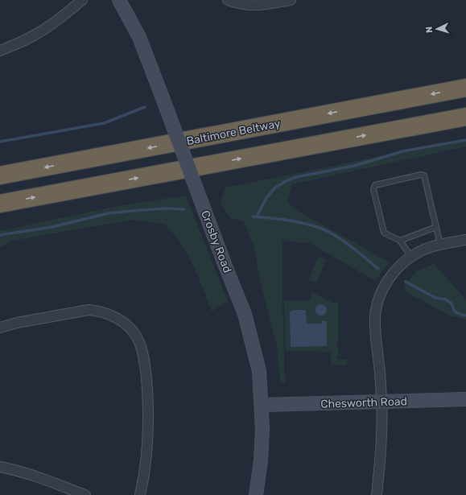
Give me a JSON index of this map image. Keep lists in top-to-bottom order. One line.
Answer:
{"streets":{"highway":["Baltimore Beltway"],"main road":["Crosby Road","Chesworth Road"]},"crossings":[["Crosby Road","Chesworth Road"]],"north":"left"}
